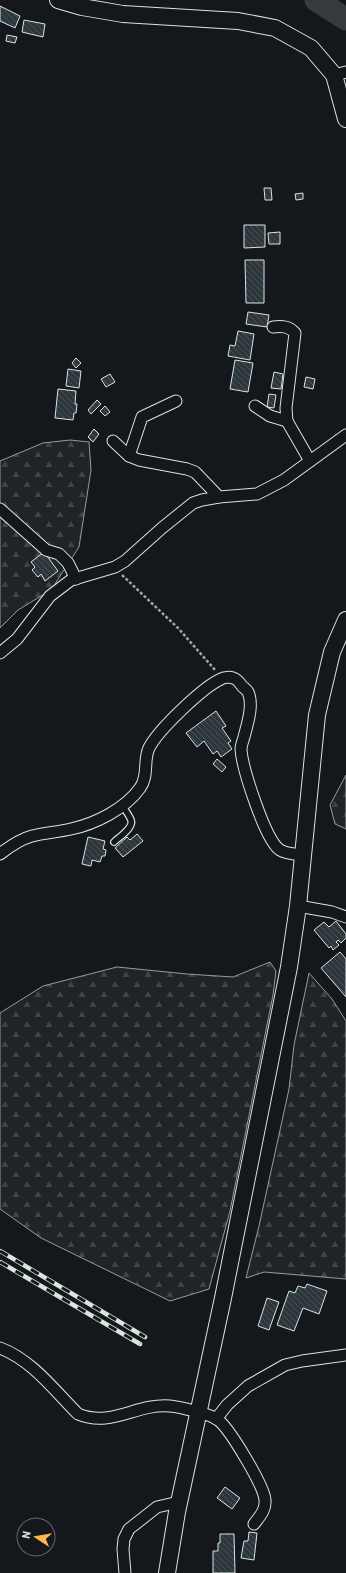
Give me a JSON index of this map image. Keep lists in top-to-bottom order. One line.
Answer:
{"north":"left"}
